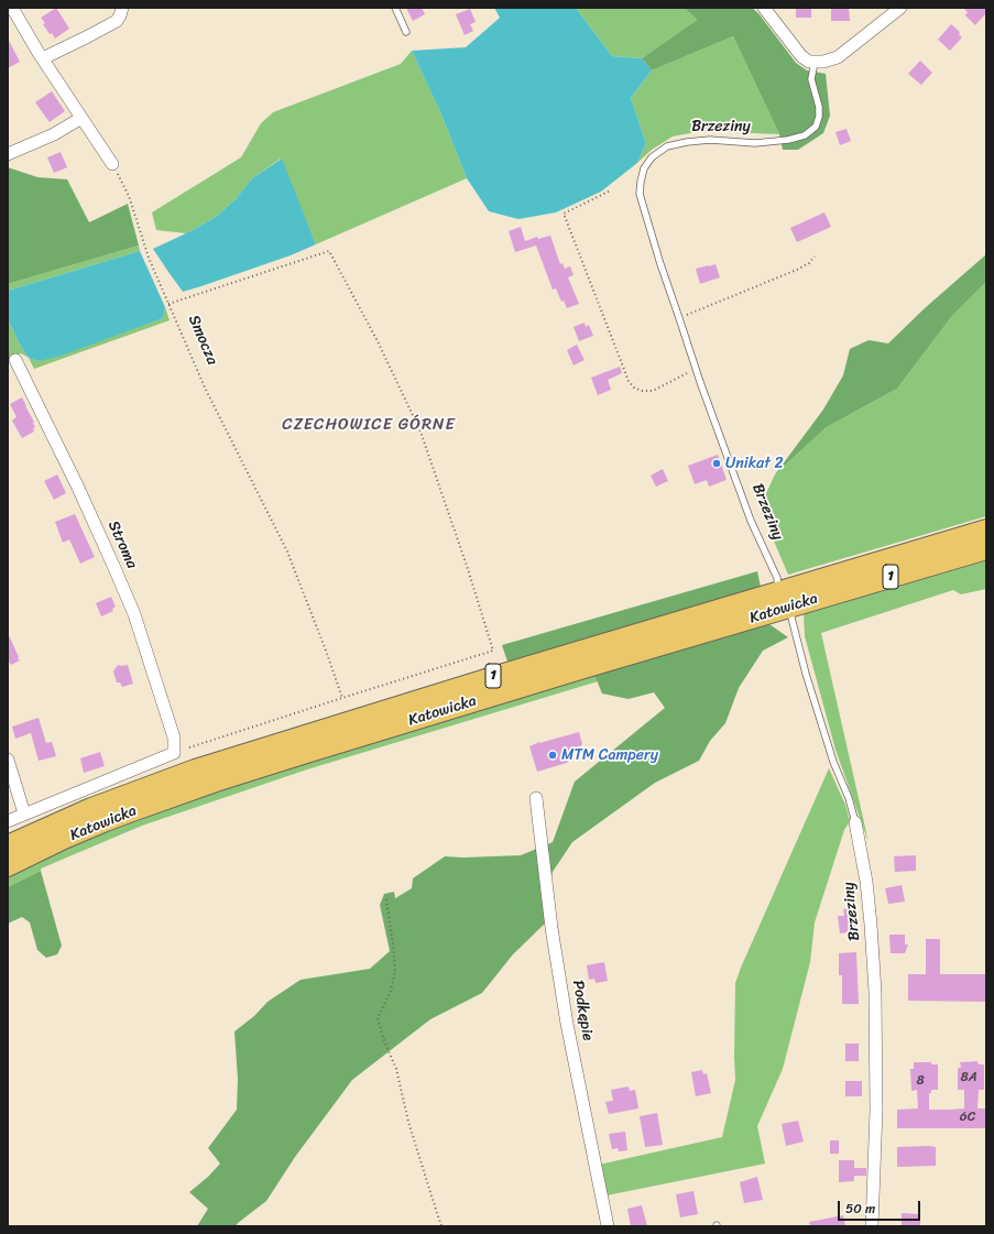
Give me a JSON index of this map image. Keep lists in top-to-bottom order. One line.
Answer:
{"streets":{"main road":["1","Katowicka"],"street":["Brzeziny","Stroma","Podkępie"],"path":["Smocza"]},"crossings":[["Brzeziny","Katowicka"]],"districts":["CZECHOWICE GÓRNE"],"places":["Unikat 2","MTM Campery"],"house_numbers":["8A","8","6C"],"scale_bar":"50 m"}
